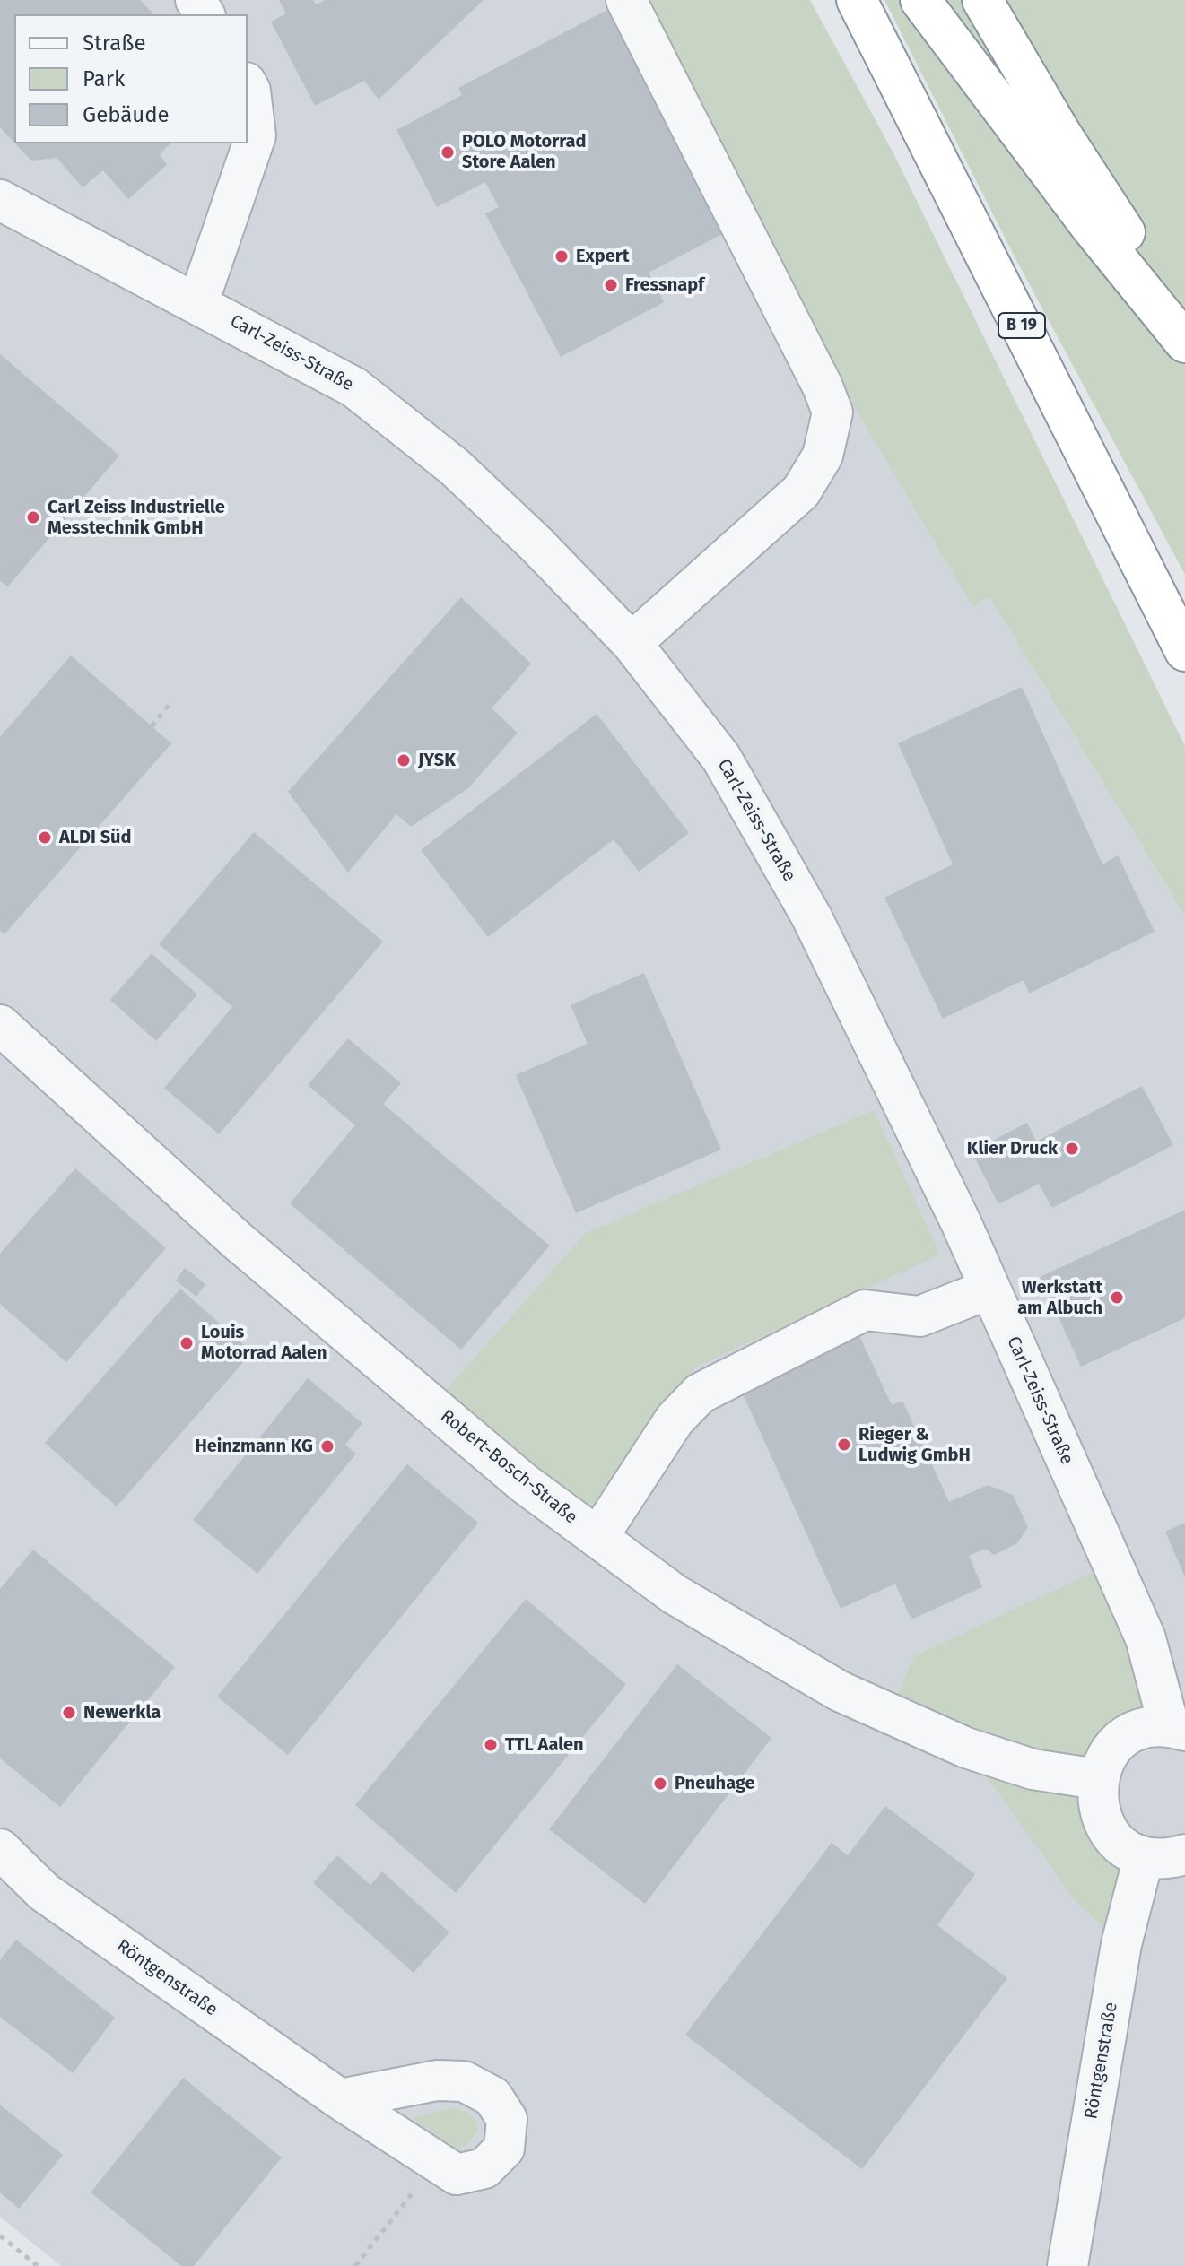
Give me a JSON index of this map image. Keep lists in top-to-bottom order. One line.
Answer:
{"streets":{"highway":["B 19"],"street":["Carl-Zeiss-Straße","Robert-Bosch-Straße","Röntgenstraße"]},"places":["POLO Motorrad Store Aalen","Expert","Fressnapf","Carl Zeiss Industrielle Messtechnik GmbH","JYSK","ALDI Süd","Klier Druck","Werkstatt am Albuch","Louis Motorrad Aalen","Rieger & Ludwig GmbH","Heinzmann KG","Newerkla","TTL Aalen","Pneuhage"],"legend":["Straße","Park","Gebäude"]}
